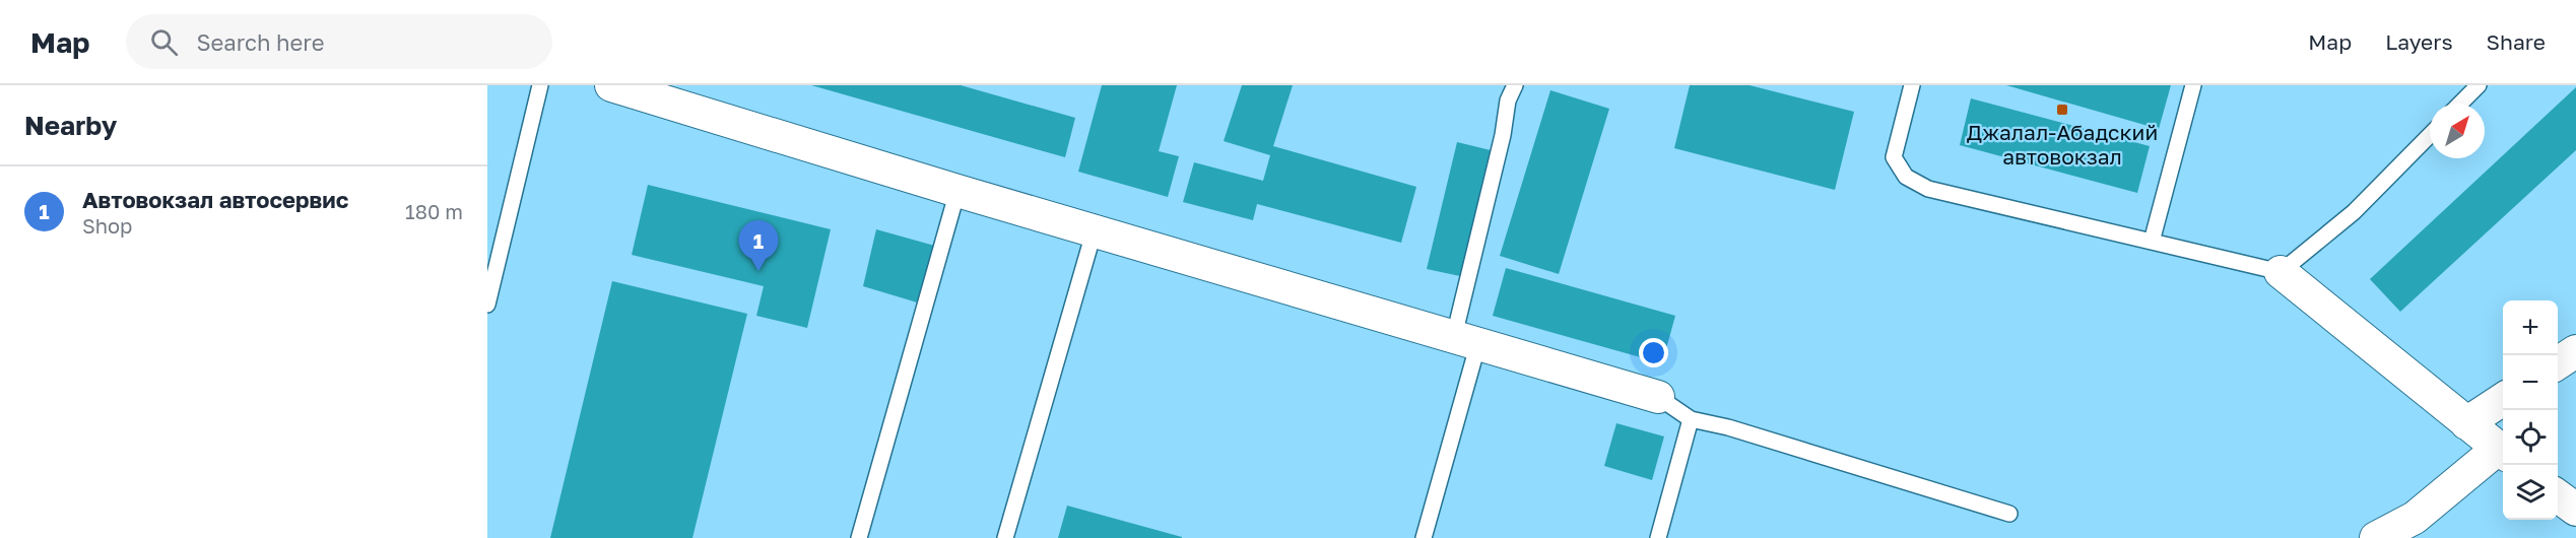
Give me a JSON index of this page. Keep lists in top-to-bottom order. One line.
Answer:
{"places":{"transit":["Джалал-Абадский автовокзал"]},"north":"top right","page":{"header":"Map","search":"Search here","nav":["Map","Layers","Share"],"heading":"Nearby","list":[{"mark":"1","name":"Автовокзал автосервис","note":"Shop","value":"180 m"}],"pins":"1","map_buttons":["+","−"]}}
